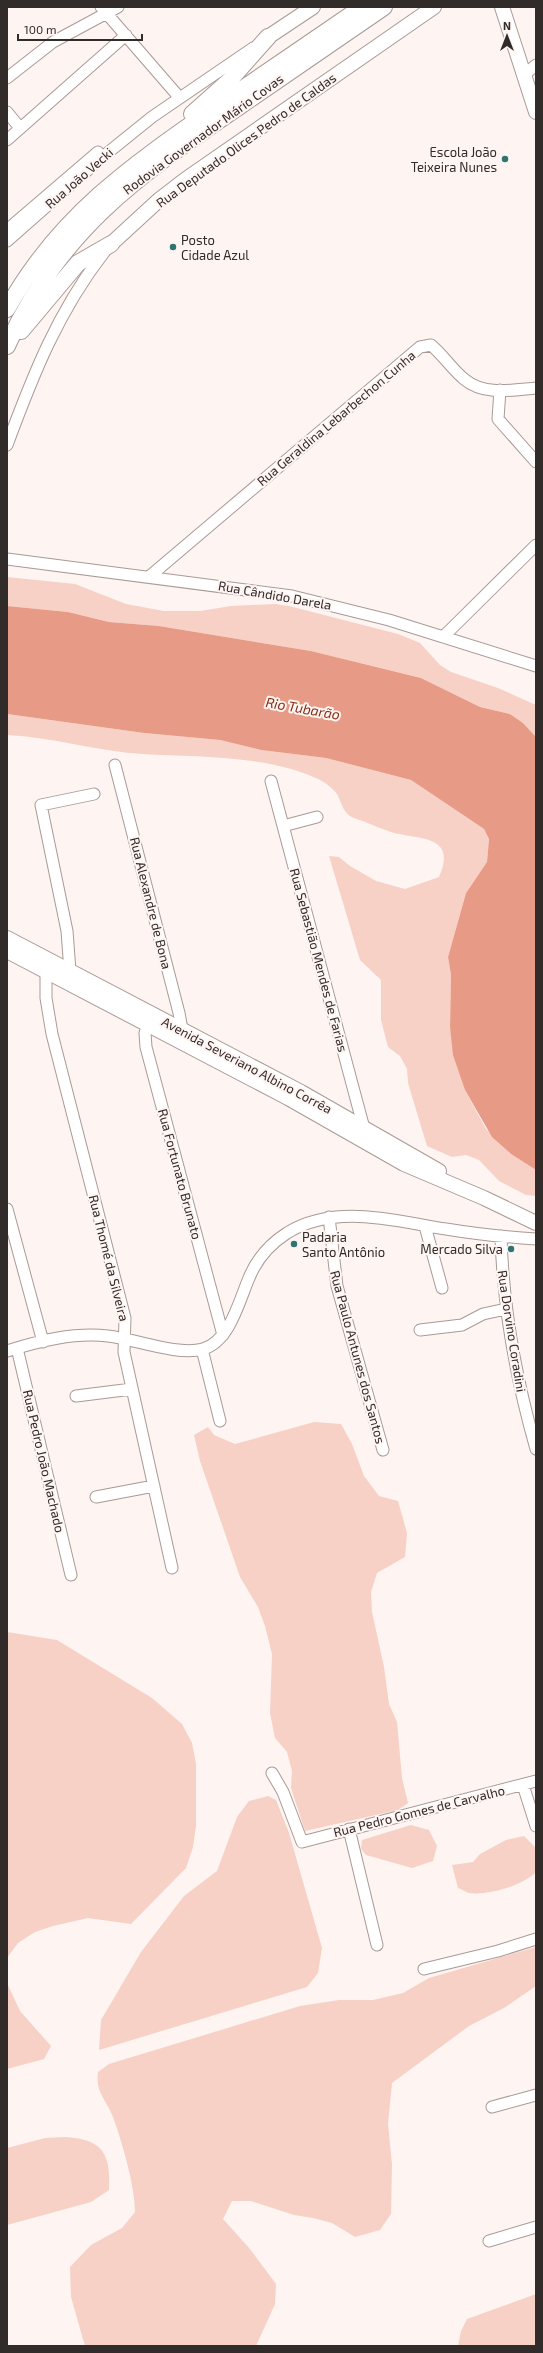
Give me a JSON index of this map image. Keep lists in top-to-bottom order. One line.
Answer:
{"streets":{"highway":["Rodovia Governador Mário Covas"],"main road":["Rua Deputado Olices Pedro de Caldas","Avenida Severiano Albino Corrêa"],"street":["Rua João Vecki","Rua Geraldina Lebarbechon Cunha","Rua Cândido Darela","Rua Alexandre de Bona","Rua Sebastião Mendes de Farias","Rua Fortunato Brunato","Rua Thomé da Silveira","Rua Dorvino Coradini","Rua Paulo Antunes dos Santos","Rua Pedro João Machado","Rua Pedro Gomes de Carvalho"]},"crossings":[["Rua Geraldina Lebarbechon Cunha","Rua Cândido Darela"],["Rua Alexandre de Bona","Avenida Severiano Albino Corrêa"],["Rua Sebastião Mendes de Farias","Avenida Severiano Albino Corrêa"],["Avenida Severiano Albino Corrêa","Rua Fortunato Brunato"],["Avenida Severiano Albino Corrêa","Rua Thomé da Silveira"]],"water":["Rio Tubarão"],"places":["Escola João Teixeira Nunes","Posto Cidade Azul","Padaria Santo Antônio","Mercado Silva"],"scale_bar":"100 m","north":"top"}
